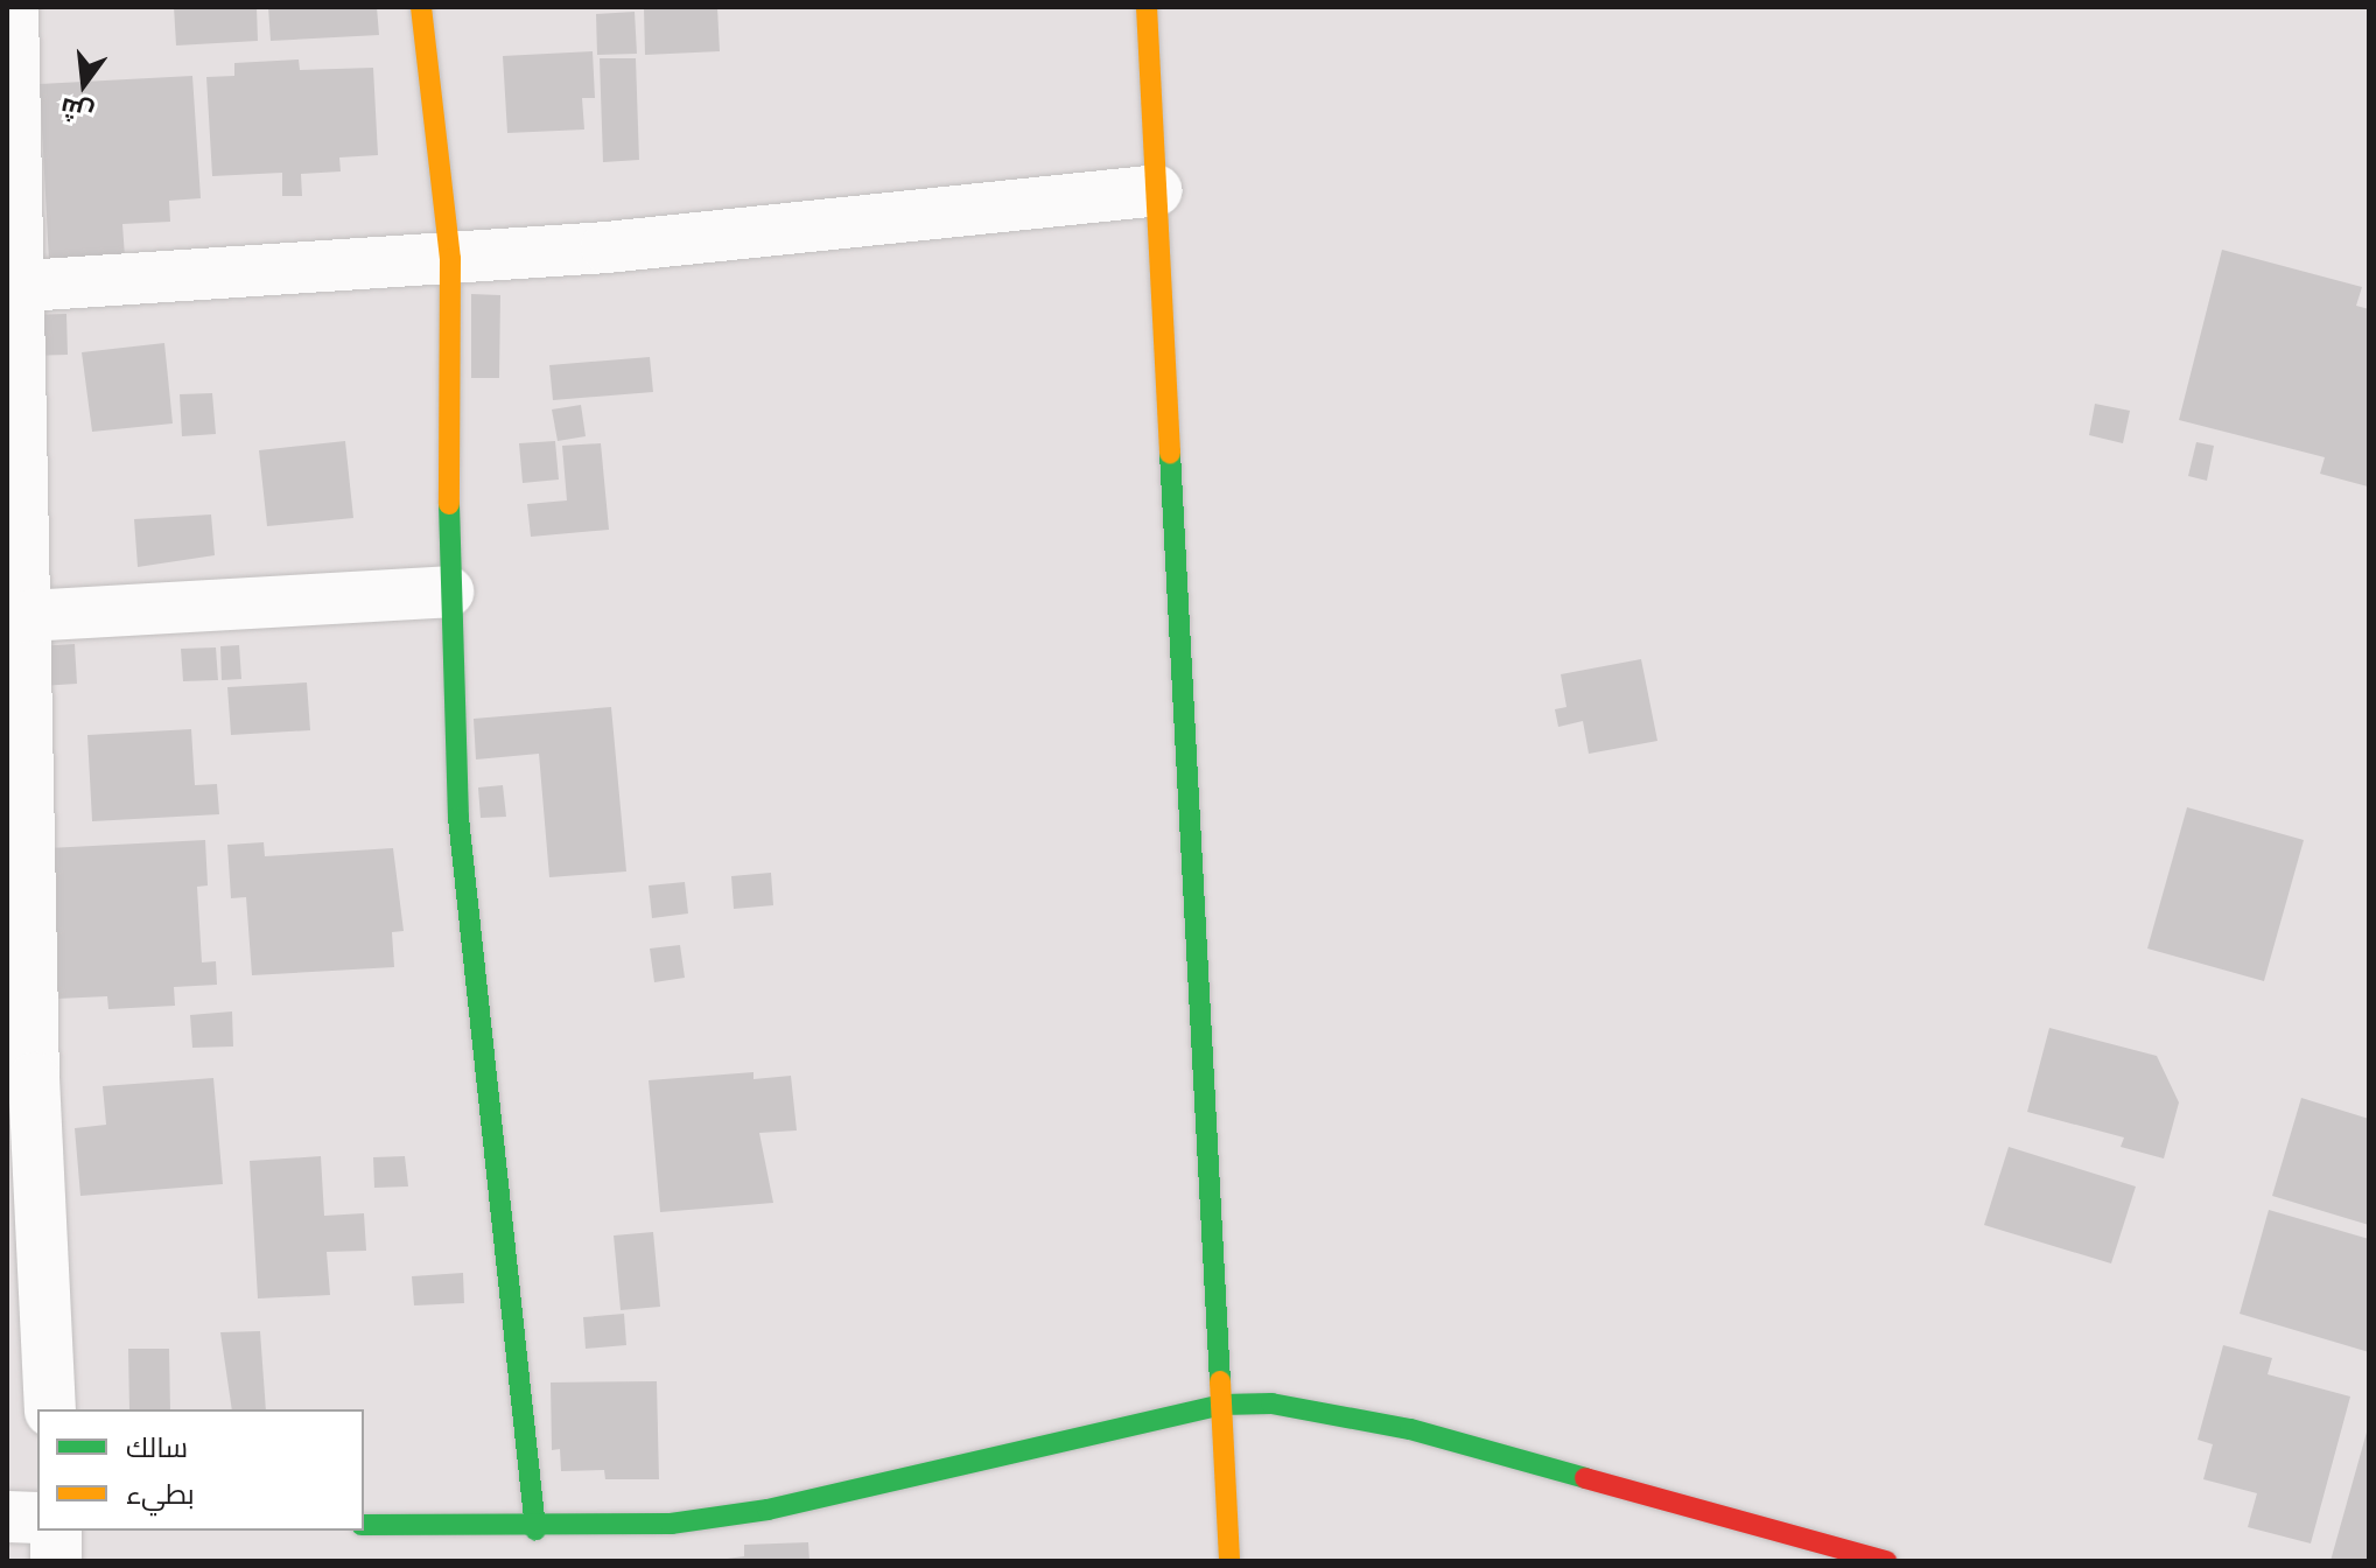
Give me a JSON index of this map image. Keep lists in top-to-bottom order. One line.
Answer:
{"legend":["سالك","بطيء"],"north":"bottom"}
